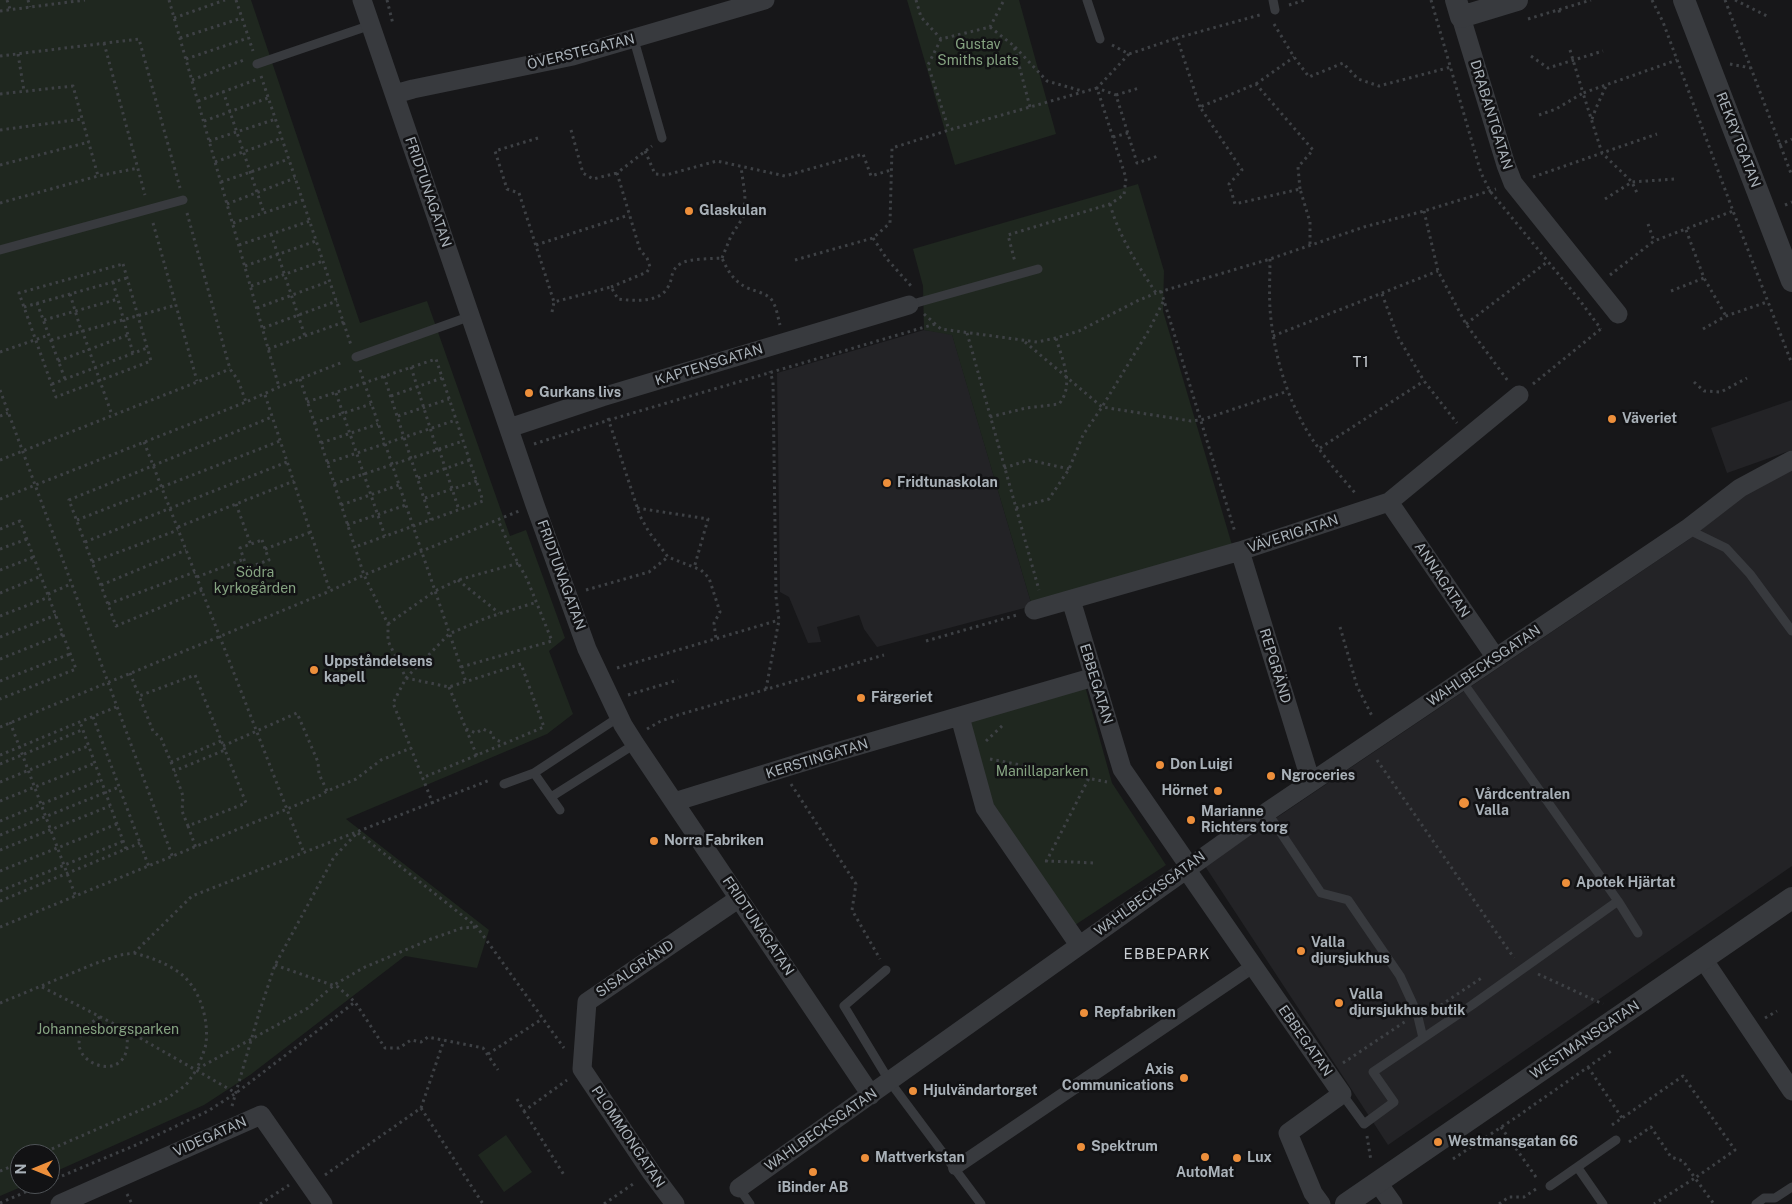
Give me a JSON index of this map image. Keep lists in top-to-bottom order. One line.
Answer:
{"streets":{"street":["ÖVERSTEGATAN","DRABANTGATAN","REKRYTGATAN","FRIDTUNAGATAN","KAPTENSGATAN","VÄVERIGATAN","ANNAGATAN","REPGRÄND","WAHLBECKSGATAN","EBBEGATAN","KERSTINGATAN","SISALGRÄND","WESTMANSGATAN","VIDEGATAN","PLOMMONGATAN"]},"crossings":[["ÖVERSTEGATAN","FRIDTUNAGATAN"],["FRIDTUNAGATAN","KAPTENSGATAN"],["FRIDTUNAGATAN","WAHLBECKSGATAN"],["FRIDTUNAGATAN","KERSTINGATAN"],["FRIDTUNAGATAN","SISALGRÄND"],["VÄVERIGATAN","ANNAGATAN"],["VÄVERIGATAN","REPGRÄND"],["VÄVERIGATAN","EBBEGATAN"],["ANNAGATAN","WAHLBECKSGATAN"],["REPGRÄND","WAHLBECKSGATAN"],["WAHLBECKSGATAN","EBBEGATAN"],["EBBEGATAN","KERSTINGATAN"],["SISALGRÄND","PLOMMONGATAN"]],"districts":["T1","EBBEPARK"],"parks":["Gustav Smiths plats","Södra kyrkogården","Manillaparken","Johannesborgsparken"],"places":["Glaskulan","Gurkans livs","Väveriet","Fridtunaskolan","Uppståndelsens kapell","Färgeriet","Don Luigi","Ngroceries","Hörnet","Vårdcentralen Valla","Marianne Richters torg","Norra Fabriken","Apotek Hjärtat","Valla djursjukhus","Valla djursjukhus butik","Repfabriken","Axis Communications","Hjulvändartorget","Westmansgatan 66","Spektrum","AutoMat","Mattverkstan","Lux","iBinder AB"],"north":"left"}
